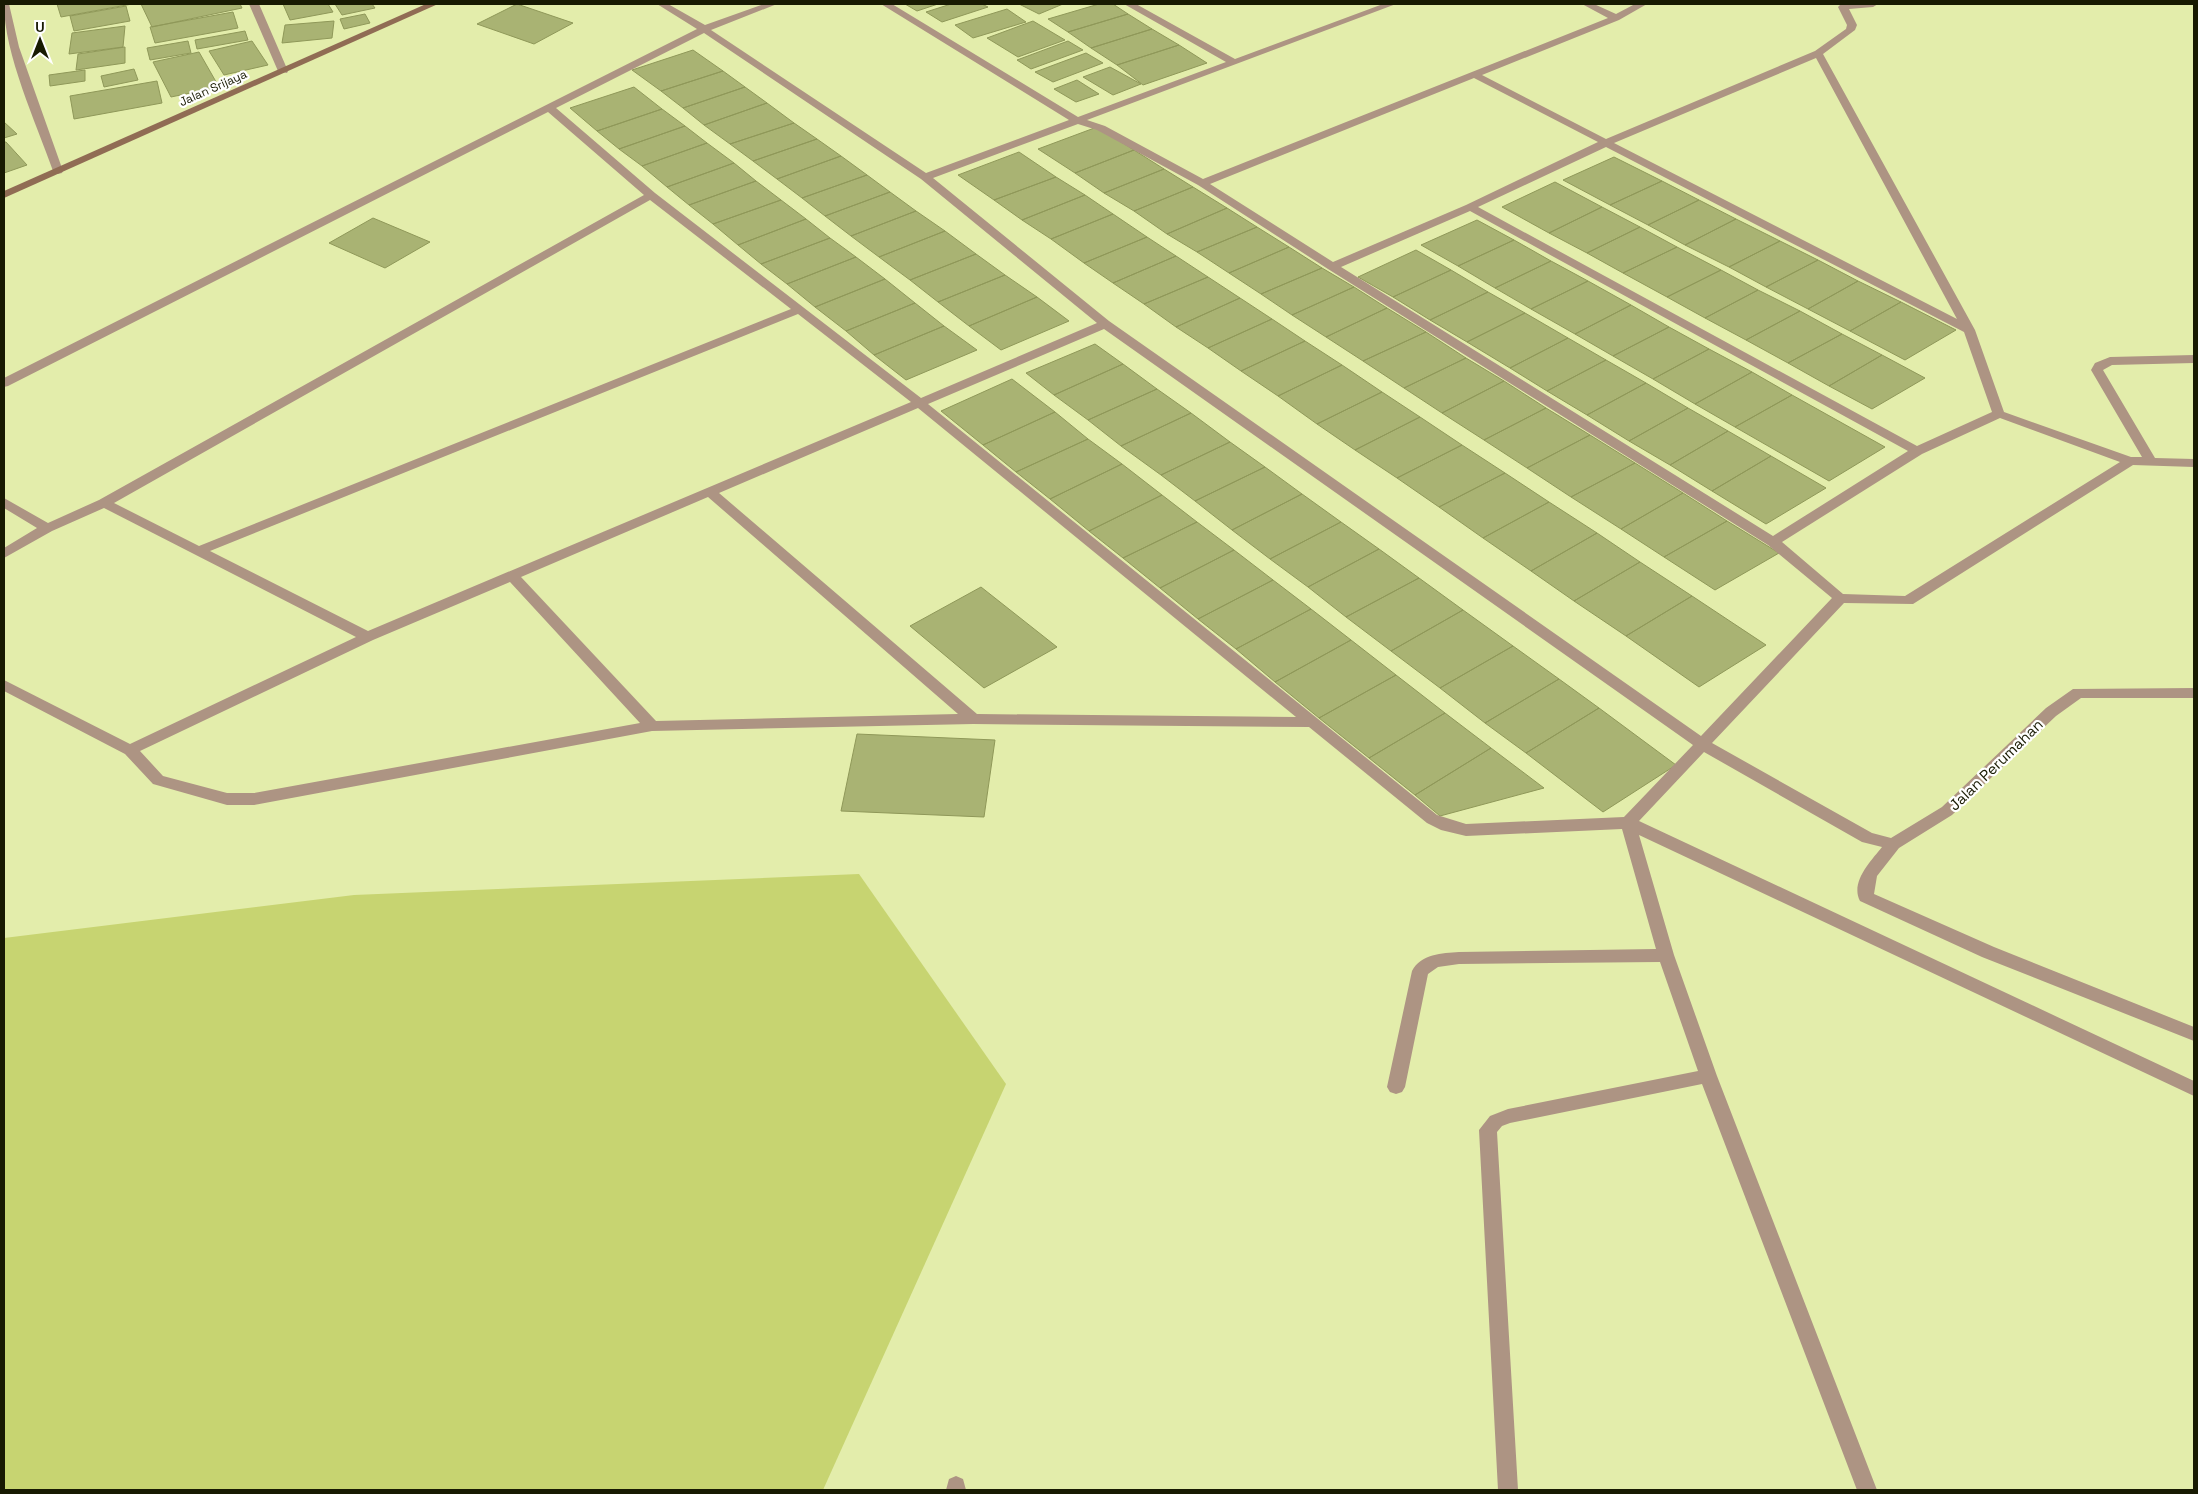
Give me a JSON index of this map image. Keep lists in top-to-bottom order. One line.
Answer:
{"streets":{"street":["Jalan Srijaya","Jalan Perumahan"]},"north":"top"}
